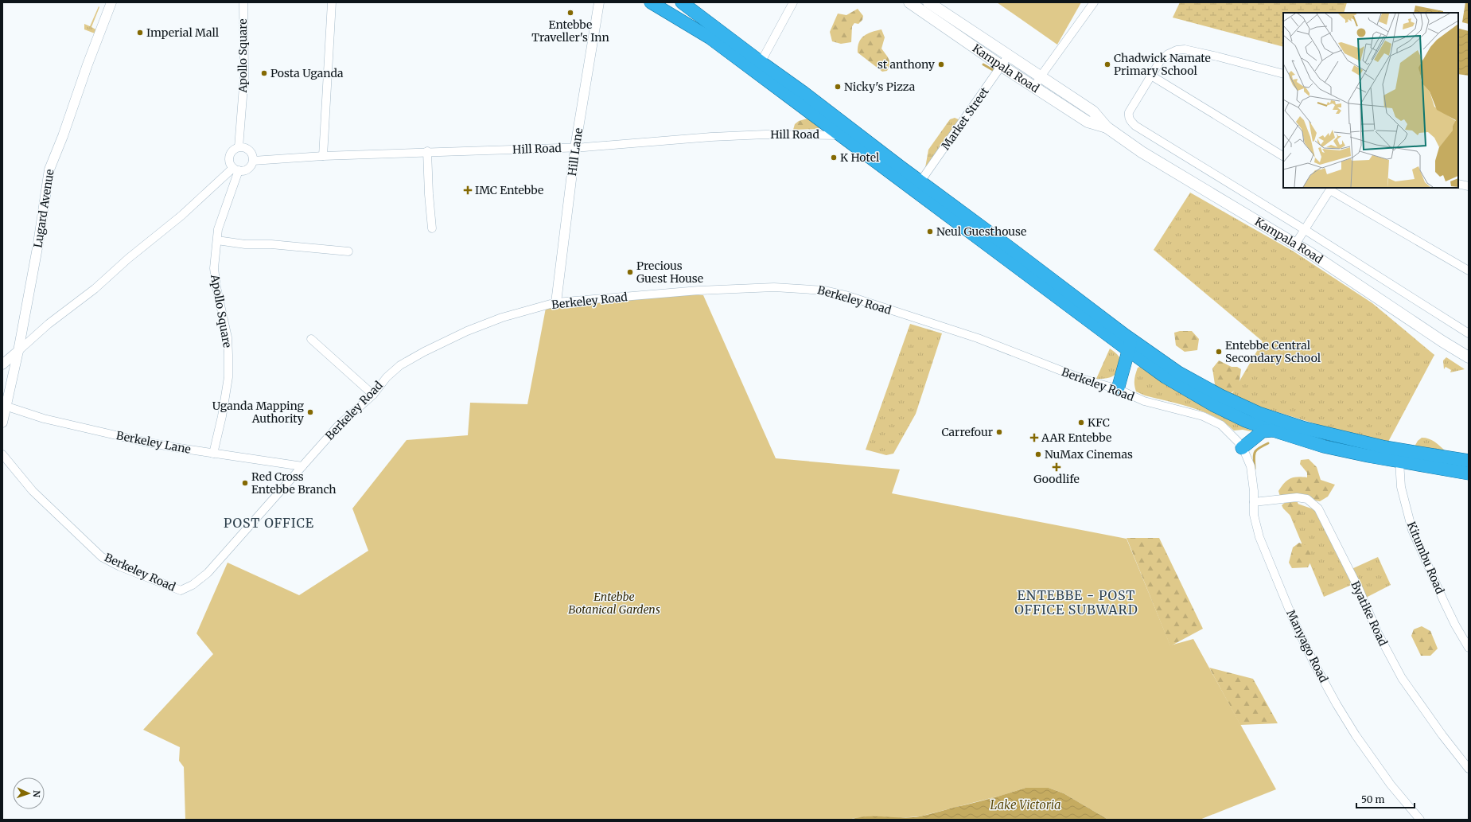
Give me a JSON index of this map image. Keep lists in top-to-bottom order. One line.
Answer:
{"streets":{"main road":["Kampala Road"],"street":["Apollo Square","Market Street","Hill Road","Hill Lane","Lugard Avenue","Berkeley Road","Berkeley Lane","Kitumbu Road","Byatike Road","Manyago Road"]},"crossings":[["Apollo Square","Hill Road"],["Apollo Square","Berkeley Lane"],["Kampala Road","Market Street"],["Hill Road","Hill Lane"],["Hill Lane","Berkeley Road"],["Lugard Avenue","Berkeley Lane"],["Berkeley Road","Berkeley Lane"],["Berkeley Road","Manyago Road"],["Byatike Road","Manyago Road"]],"districts":["POST OFFICE","ENTEBBE - POST OFFICE SUBWARD"],"water":["Lake Victoria"],"parks":["Entebbe Botanical Gardens"],"places":{"other":["Entebbe Traveller's Inn","Imperial Mall","st anthony","Chadwick Namate Primary School","Posta Uganda","Nicky's Pizza","K Hotel","Neul Guesthouse","Precious Guest House","Entebbe Central Secondary School","Uganda Mapping Authority","KFC","Carrefour","NuMax Cinemas","Red Cross Entebbe Branch"],"health":["IMC Entebbe","AAR Entebbe","Goodlife"]},"scale_bar":"50 m","north":"right"}
